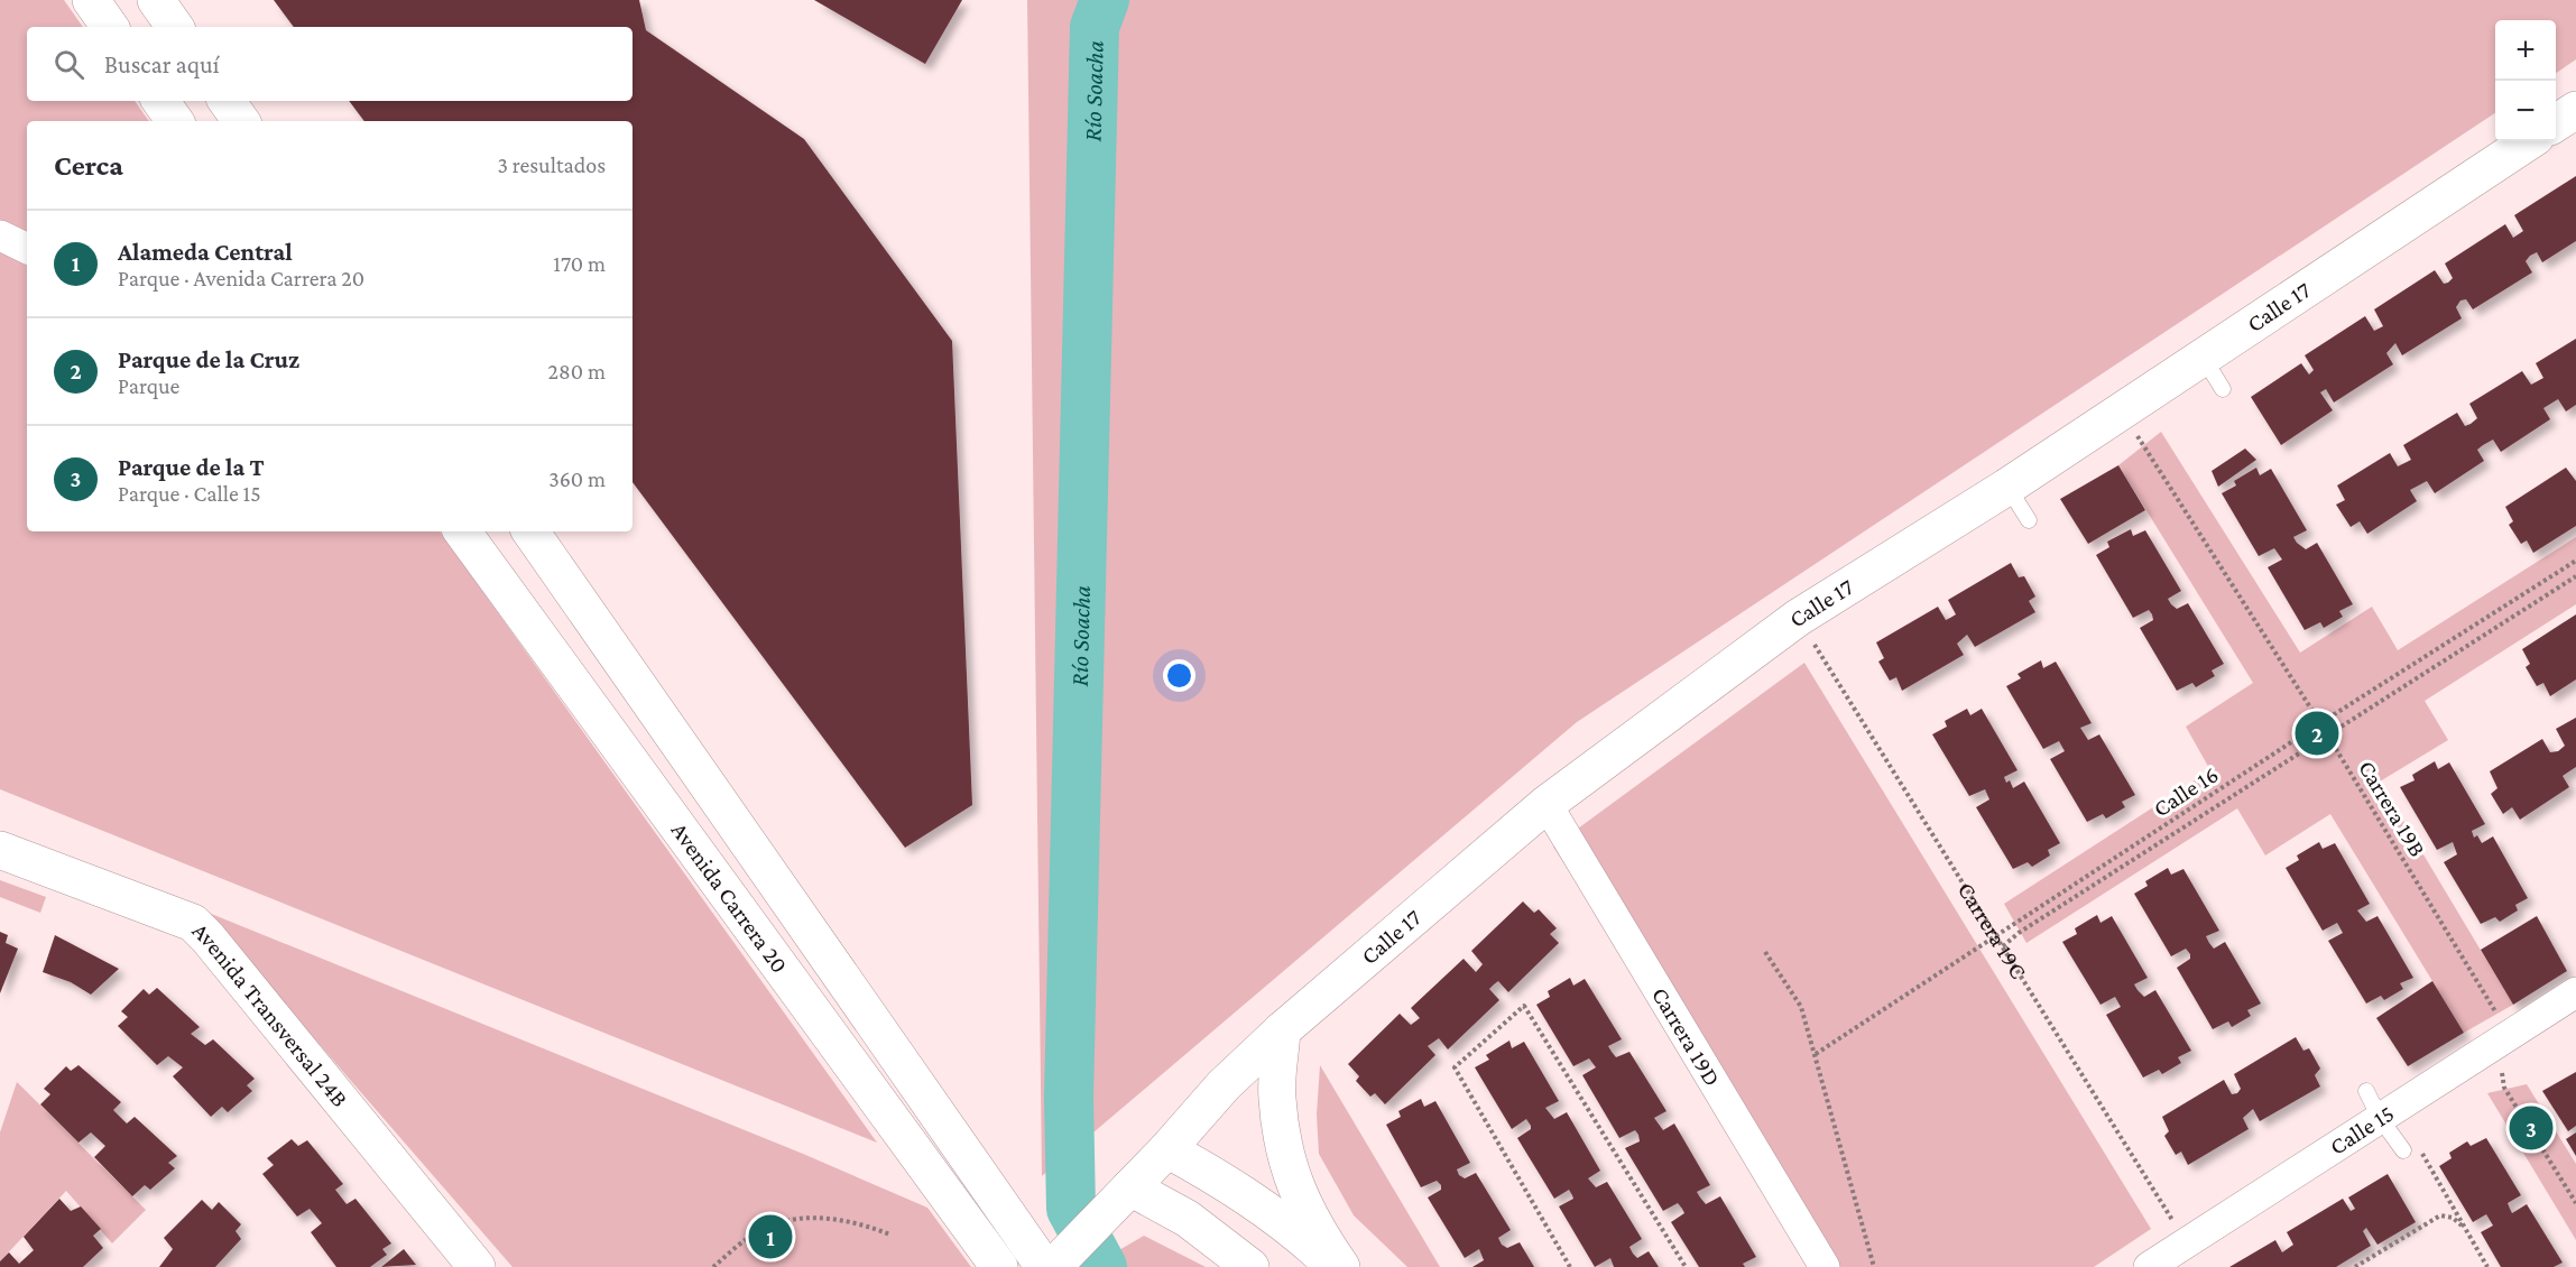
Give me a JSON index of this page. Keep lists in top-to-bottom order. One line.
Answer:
{"streets":{"street":["Calle 17","Avenida Carrera 20","Avenida Transversal 24B","Carrera 19D","Calle 15"],"path":["Calle 16","Carrera 19B","Carrera 19C"]},"crossings":[["Calle 17","Carrera 19B"],["Calle 17","Avenida Carrera 20"],["Calle 17","Carrera 19C"],["Calle 17","Carrera 19D"],["Calle 16","Carrera 19B"],["Calle 16","Carrera 19C"],["Carrera 19B","Calle 15"],["Carrera 19C","Calle 15"]],"water":["Río Soacha"],"page":{"map_buttons":["+","−"],"search":"Buscar aquí","heading":["Cerca","3 resultados"],"list":[{"mark":"1","name":"Alameda Central","note":"Parque · Avenida Carrera 20","value":"170 m"},{"mark":"2","name":"Parque de la Cruz","note":"Parque","value":"280 m"},{"mark":"3","name":"Parque de la T","note":"Parque · Calle 15","value":"360 m"}],"pins":["2","3","1"]}}
